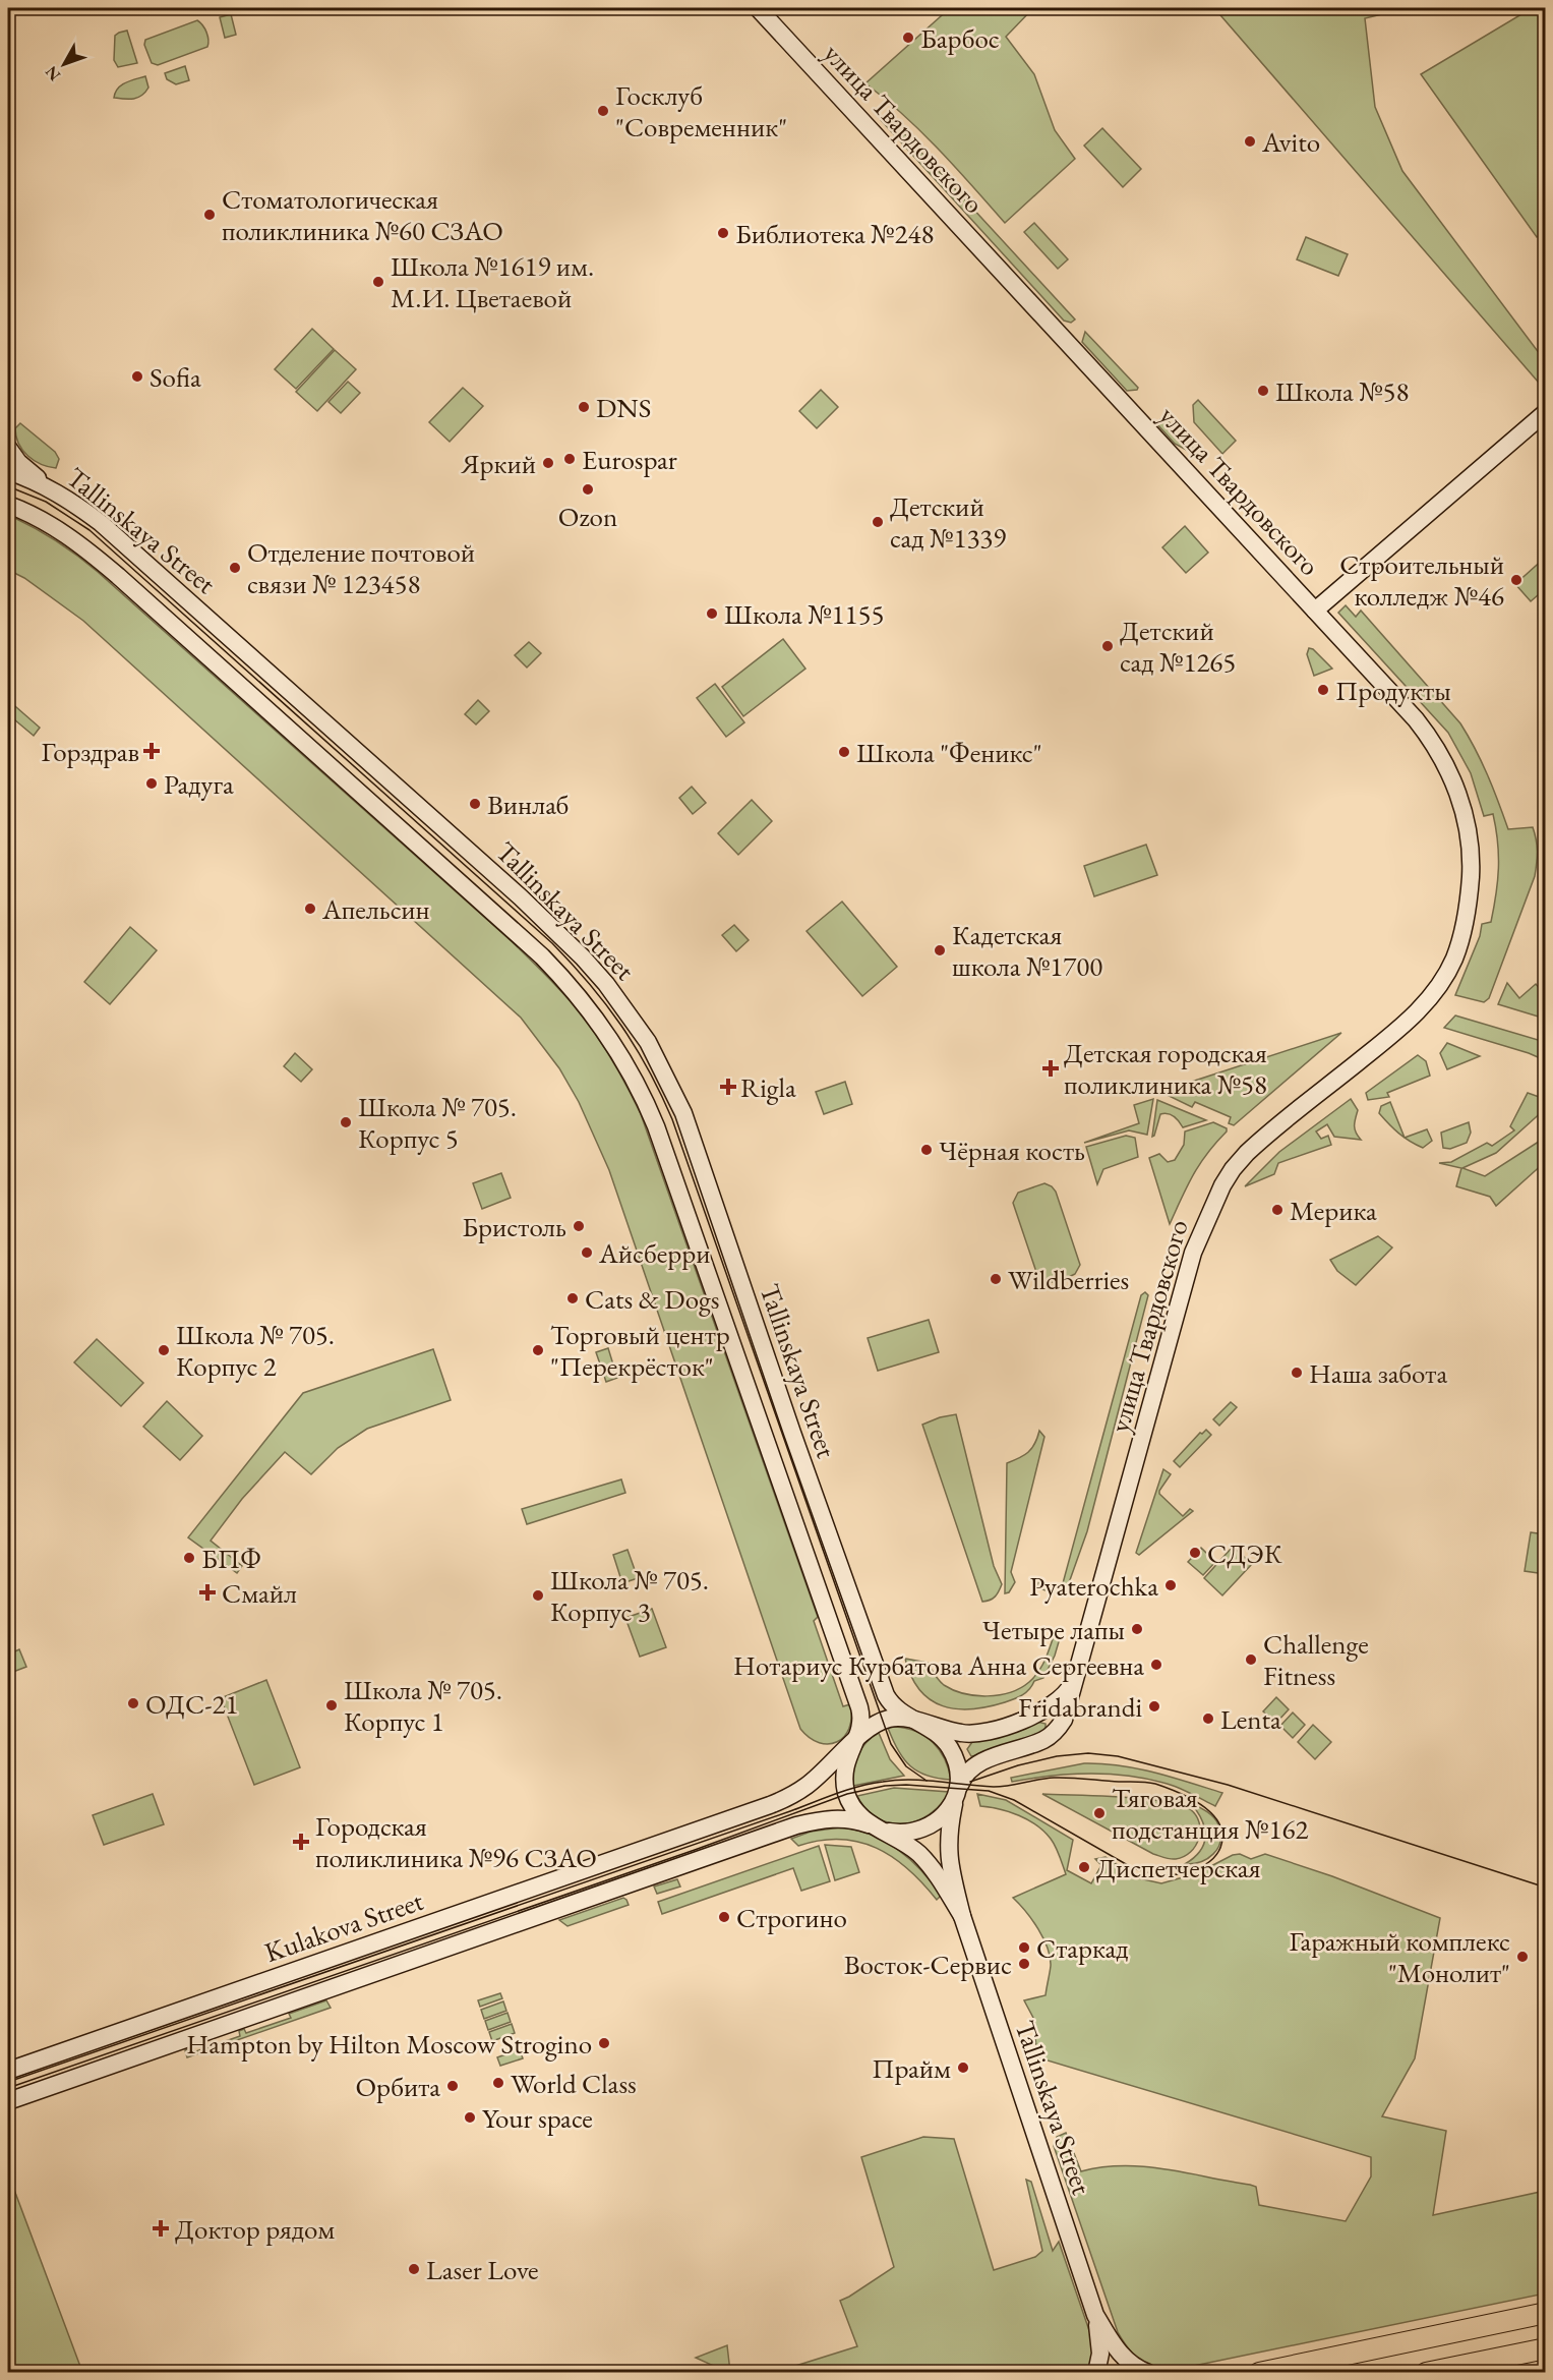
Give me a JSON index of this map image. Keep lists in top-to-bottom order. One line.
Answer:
{"streets":{"main road":["улица Твардовского","Tallinskaya Street","Kulakova Street"]},"crossings":[["улица Твардовского","Tallinskaya Street"],["улица Твардовского","Kulakova Street"],["Tallinskaya Street","Kulakova Street"]],"places":{"other":["Барбос","Госклуб \"Современник\"","Avito","Стоматологическая поликлиника №60 СЗАО","Библиотека №248","Школа №1619 им. М.И. Цветаевой","Sofia","Школа №58","DNS","Eurospar","Яркий","Ozon","Детский сад №1339","Отделение почтовой связи № 123458","Строительный колледж №46","Школа №1155","Детский сад №1265","Продукты","Школа \"Феникс\"","Радуга","Винлаб","Апельсин","Кадетская школа №1700","Школа № 705. Корпус 5","Чёрная кость","Мерика","Бристоль","Айсберри","Wildberries","Cats & Dogs","Школа № 705. Корпус 2","Торговый центр \"Перекрёсток\"","Наша забота","СДЭК","БПФ","Pyaterochka","Школа № 705. Корпус 3","Четыре лапы","Challenge Fitness","Нотариус Курбатова Анна Сергеевна","ОДС-21","Школа № 705. Корпус 1","Fridabrandi","Lenta","Тяговая подстанция №162","Диспетчерская","Строгино","Старкад","Гаражный комплекс \"Монолит\"","Восток-Сервис","Hampton by Hilton Moscow Strogino","Прайм","World Class","Орбита","Your space","Laser Love"],"health":["Горздрав","Детская городская поликлиника №58","Rigla","Смайл","Городская поликлиника №96 СЗАО","Доктор рядом"]},"north":"bottom left"}
